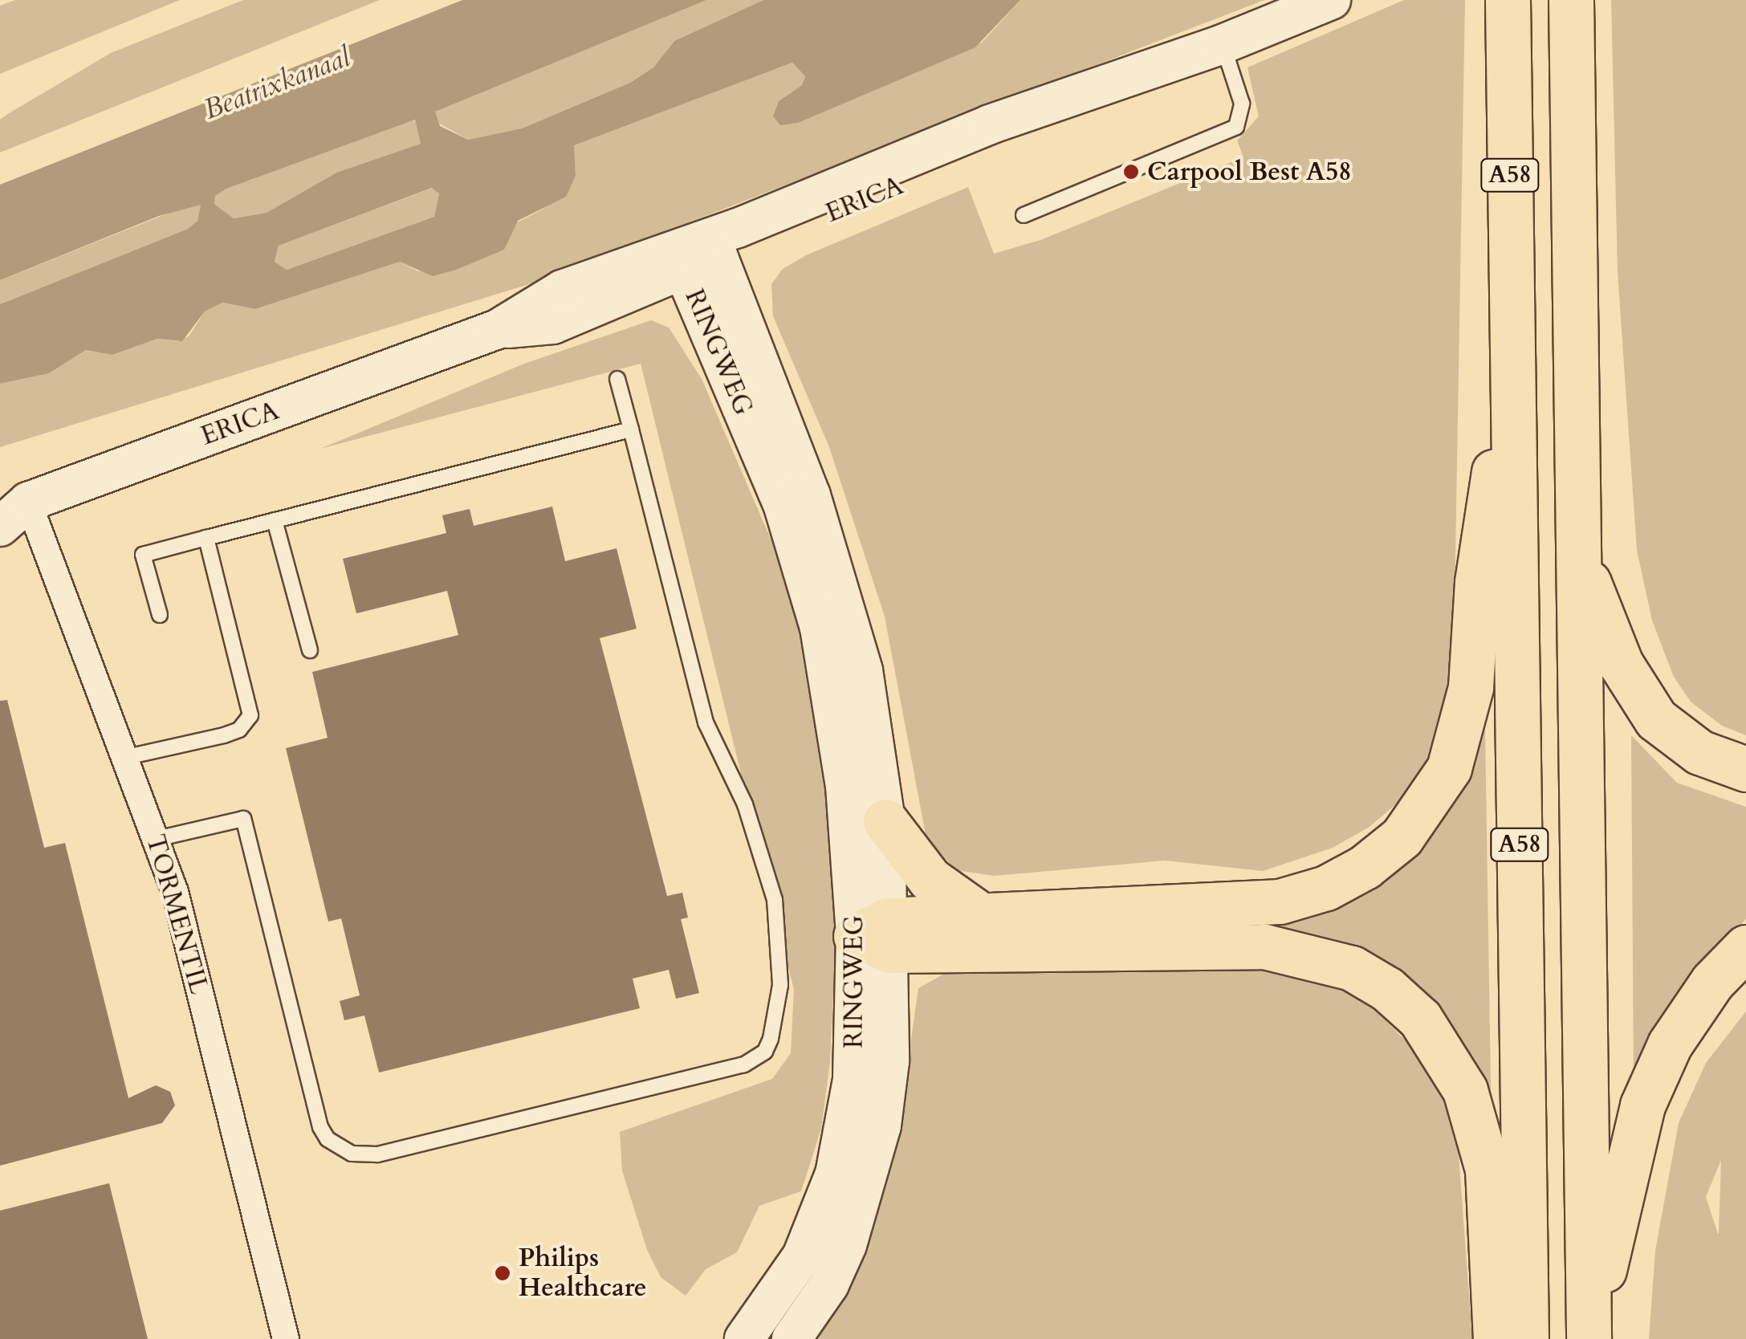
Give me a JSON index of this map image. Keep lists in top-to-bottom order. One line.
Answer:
{"streets":{"highway":["A58"],"main road":["ERICA","RINGWEG"],"street":["TORMENTIL"]},"crossings":[["A58","RINGWEG"],["ERICA","RINGWEG"],["ERICA","TORMENTIL"]],"water":["Beatrixkanaal"],"places":["Carpool Best A58","Philips Healthcare"]}
